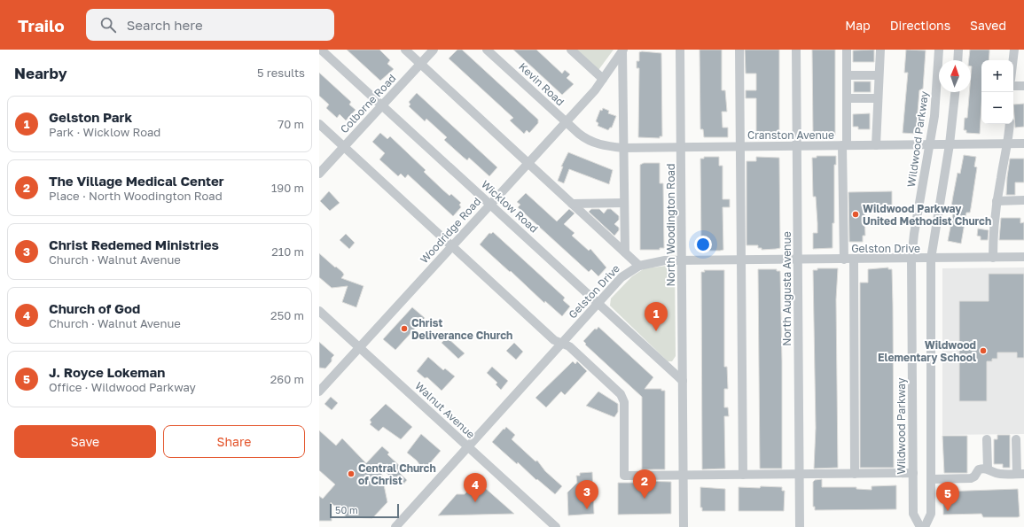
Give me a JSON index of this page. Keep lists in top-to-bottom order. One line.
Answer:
{"streets":{"street":["Kevin Road","Colborne Road","Cranston Avenue","Wildwood Parkway","Wicklow Road","North Woodington Road","Woodridge Road","Gelston Drive","North Augusta Avenue","Walnut Avenue"]},"crossings":[["Kevin Road","Cranston Avenue"],["Kevin Road","Woodridge Road"],["Colborne Road","Wicklow Road"],["Cranston Avenue","Wildwood Parkway"],["Cranston Avenue","North Woodington Road"],["Cranston Avenue","Woodridge Road"],["Cranston Avenue","North Augusta Avenue"],["Wildwood Parkway","Gelston Drive"],["Wicklow Road","North Woodington Road"],["Wicklow Road","Woodridge Road"],["Wicklow Road","Gelston Drive"],["North Woodington Road","Gelston Drive"],["Woodridge Road","Walnut Avenue"],["Gelston Drive","North Augusta Avenue"],["Gelston Drive","Walnut Avenue"]],"places":["Wildwood Parkway United Methodist Church","Christ Deliverance Church","Wildwood Elementary School","Central Church of Christ"],"scale_bar":"50 m","north":"top","page":{"header":"Trailo","search":"Search here","nav":["Map","Directions","Saved"],"heading":["Nearby","5 results"],"map_buttons":["+","−"],"list":[{"mark":"1","name":"Gelston Park","note":"Park · Wicklow Road","value":"70 m"},{"mark":"2","name":"The Village Medical Center","note":"Place · North Woodington Road","value":"190 m"},{"mark":"3","name":"Christ Redemed Ministries","note":"Church · Walnut Avenue","value":"210 m"},{"mark":"4","name":"Church of God","note":"Church · Walnut Avenue","value":"250 m"},{"mark":"5","name":"J. Royce Lokeman","note":"Office · Wildwood Parkway","value":"260 m"}],"pins":["1","2","4","3","5"],"buttons":["Save","Share"],"scale":"50 m"}}
